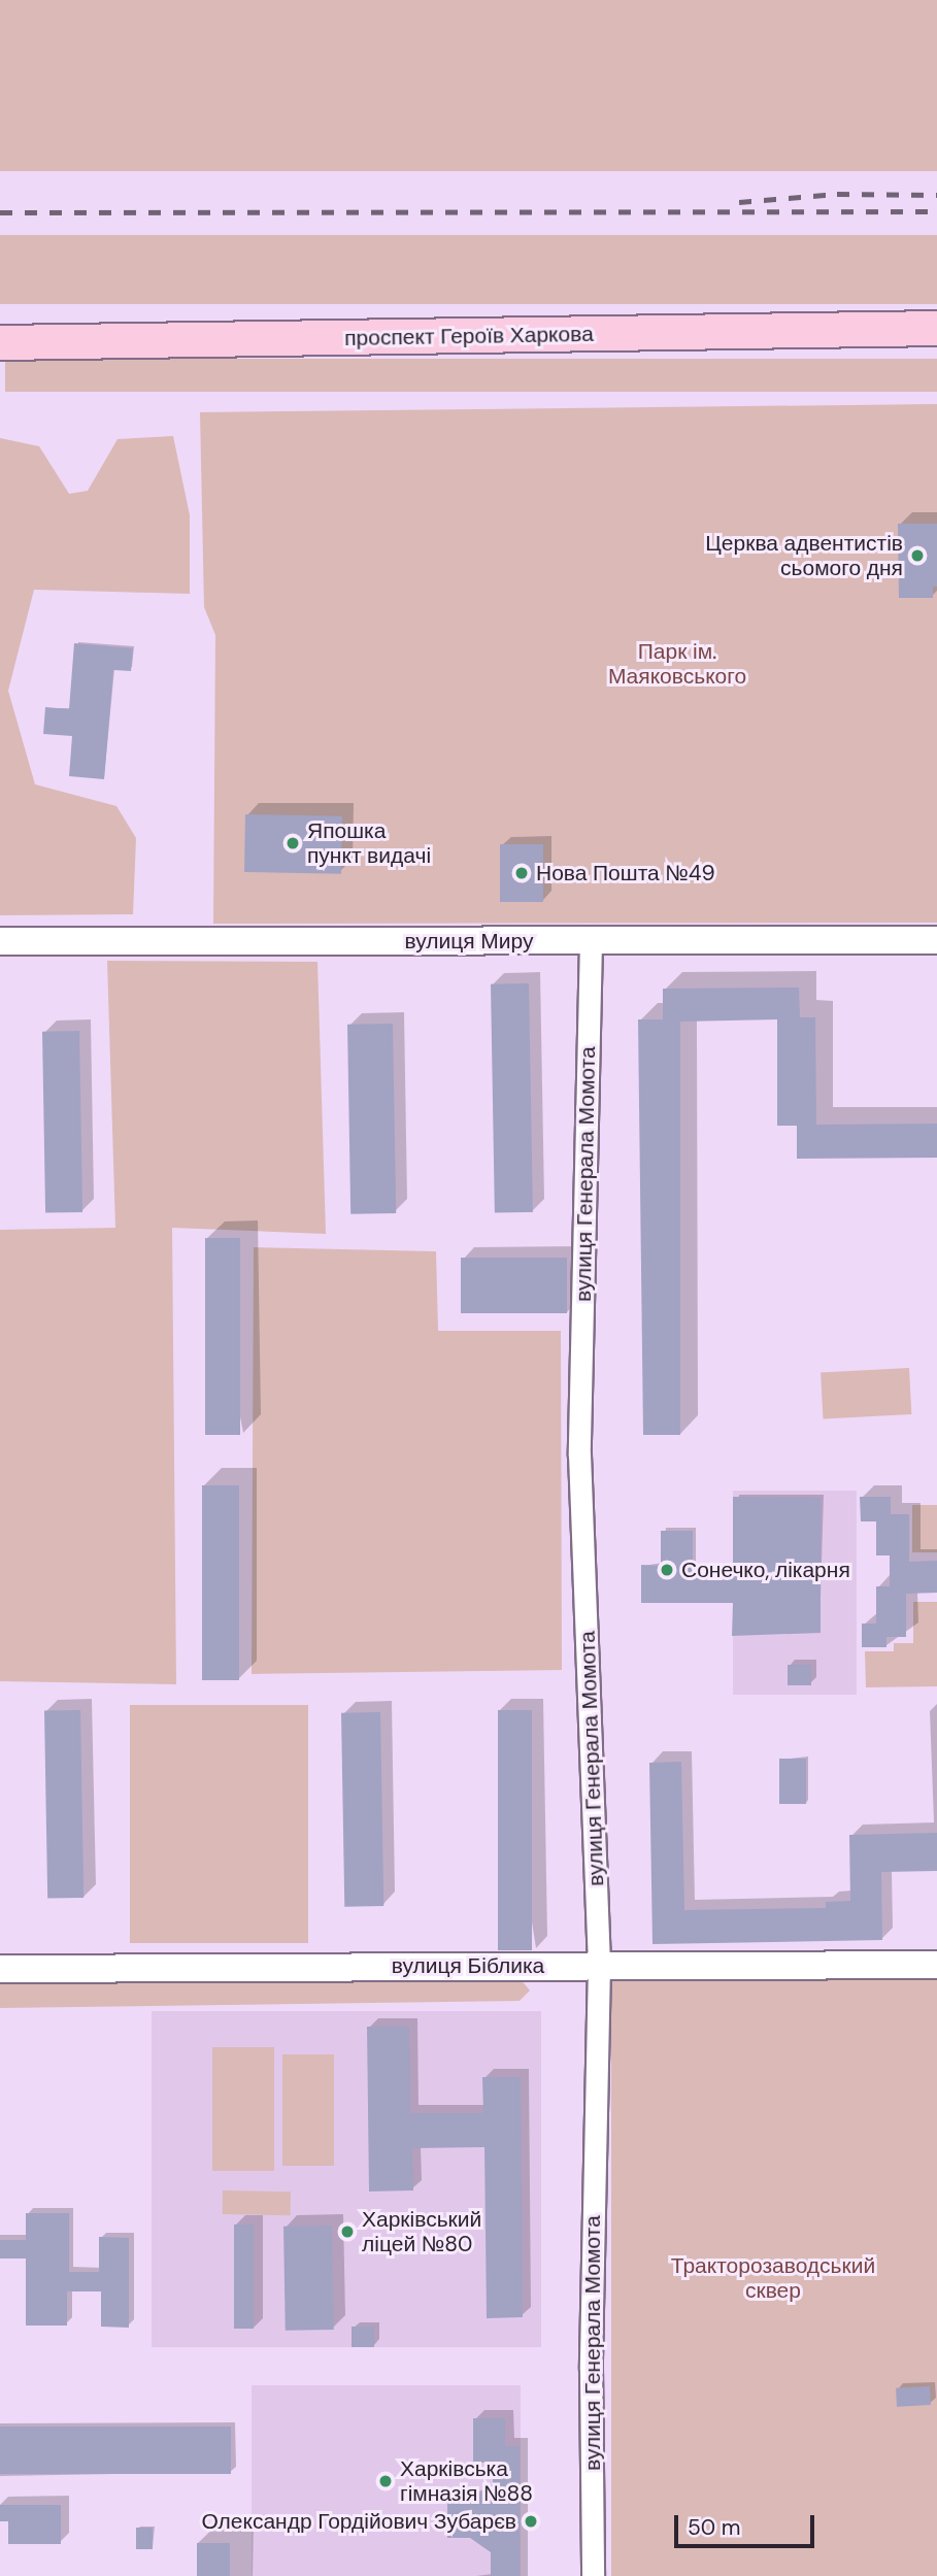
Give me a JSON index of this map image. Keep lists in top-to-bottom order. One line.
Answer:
{"streets":{"main road":["проспект Героїв Харкова"],"street":["вулиця Миру","вулиця Генерала Момота","вулиця Біблика"]},"crossings":[["вулиця Миру","вулиця Генерала Момота"],["вулиця Генерала Момота","вулиця Біблика"]],"parks":["Парк ім. Маяковського","Тракторозаводський сквер"],"places":["Церква адвентистів сьомого дня","Япошка пункт видачі","Нова Пошта №49","Сонечко, лікарня","Харківський ліцей №80","Харківська гімназія №88","Олександр Гордійович Зубарєв"],"scale_bar":"50 m"}
